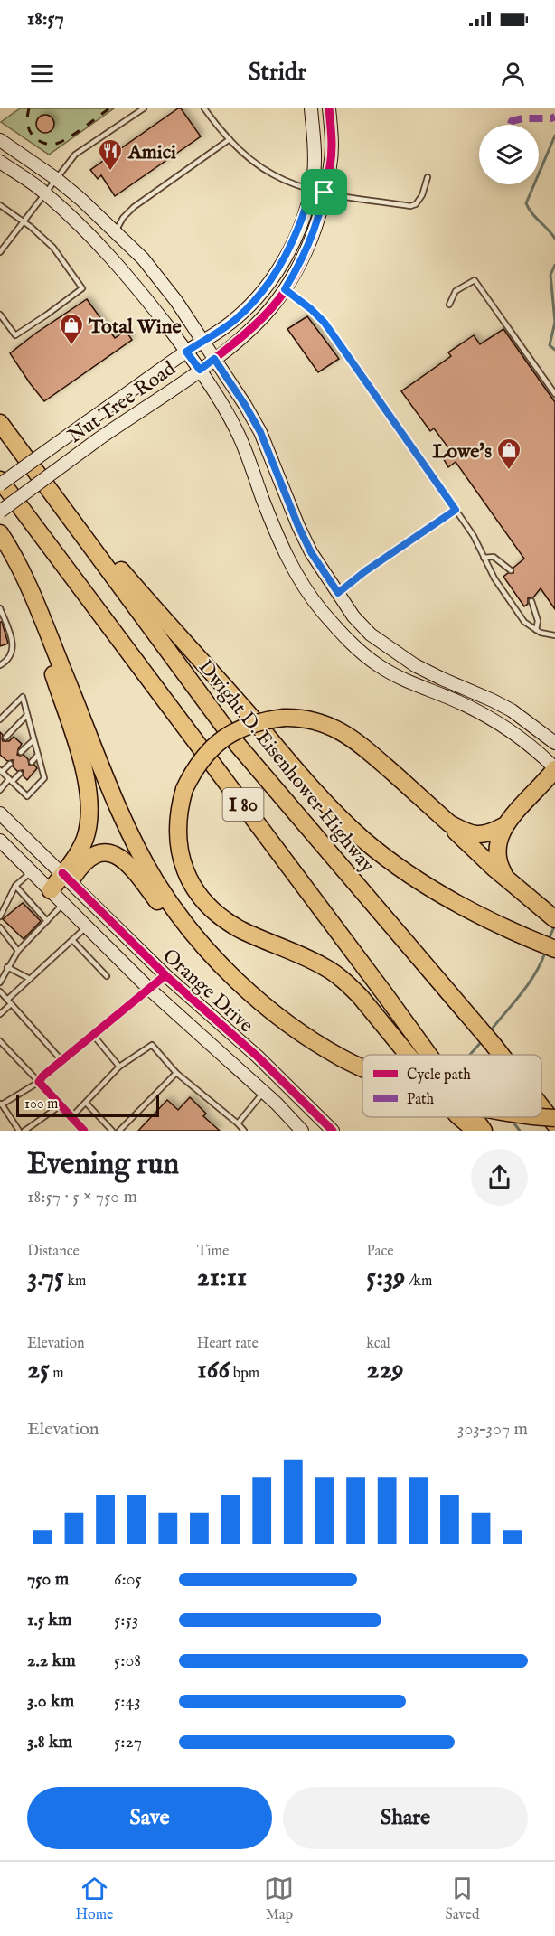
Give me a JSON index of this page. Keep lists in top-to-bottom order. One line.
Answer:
{"streets":{"highway":["Dwight D. Eisenhower Highway","I 80"],"main road":["Nut Tree Road","Orange Drive"]},"places":{"restaurant":["Amici"],"shop":["Total Wine","Lowe's"]},"legend":["Cycle path","Path"],"scale_bar":"100 m","page":{"status":"18:57","header":"Stridr","scale":"100 m","heading":["Evening run","18:57 · 5 × 750 m"],"stats":[["Distance","3.75 km"],["Time","21:11"],["Pace","5:39 /km"],["Elevation","25 m"],["Heart rate","166 bpm"],["kcal","229"]],"chart":["Elevation","303–307 m"],"list":[{"name":"750 m","note":"6:05"},{"name":"1.5 km","note":"5:53"},{"name":"2.2 km","note":"5:08"},{"name":"3.0 km","note":"5:43"},{"name":"3.8 km","note":"5:27"}],"buttons":["Save","Share"],"tabs":["Home","Map","Saved"]}}
